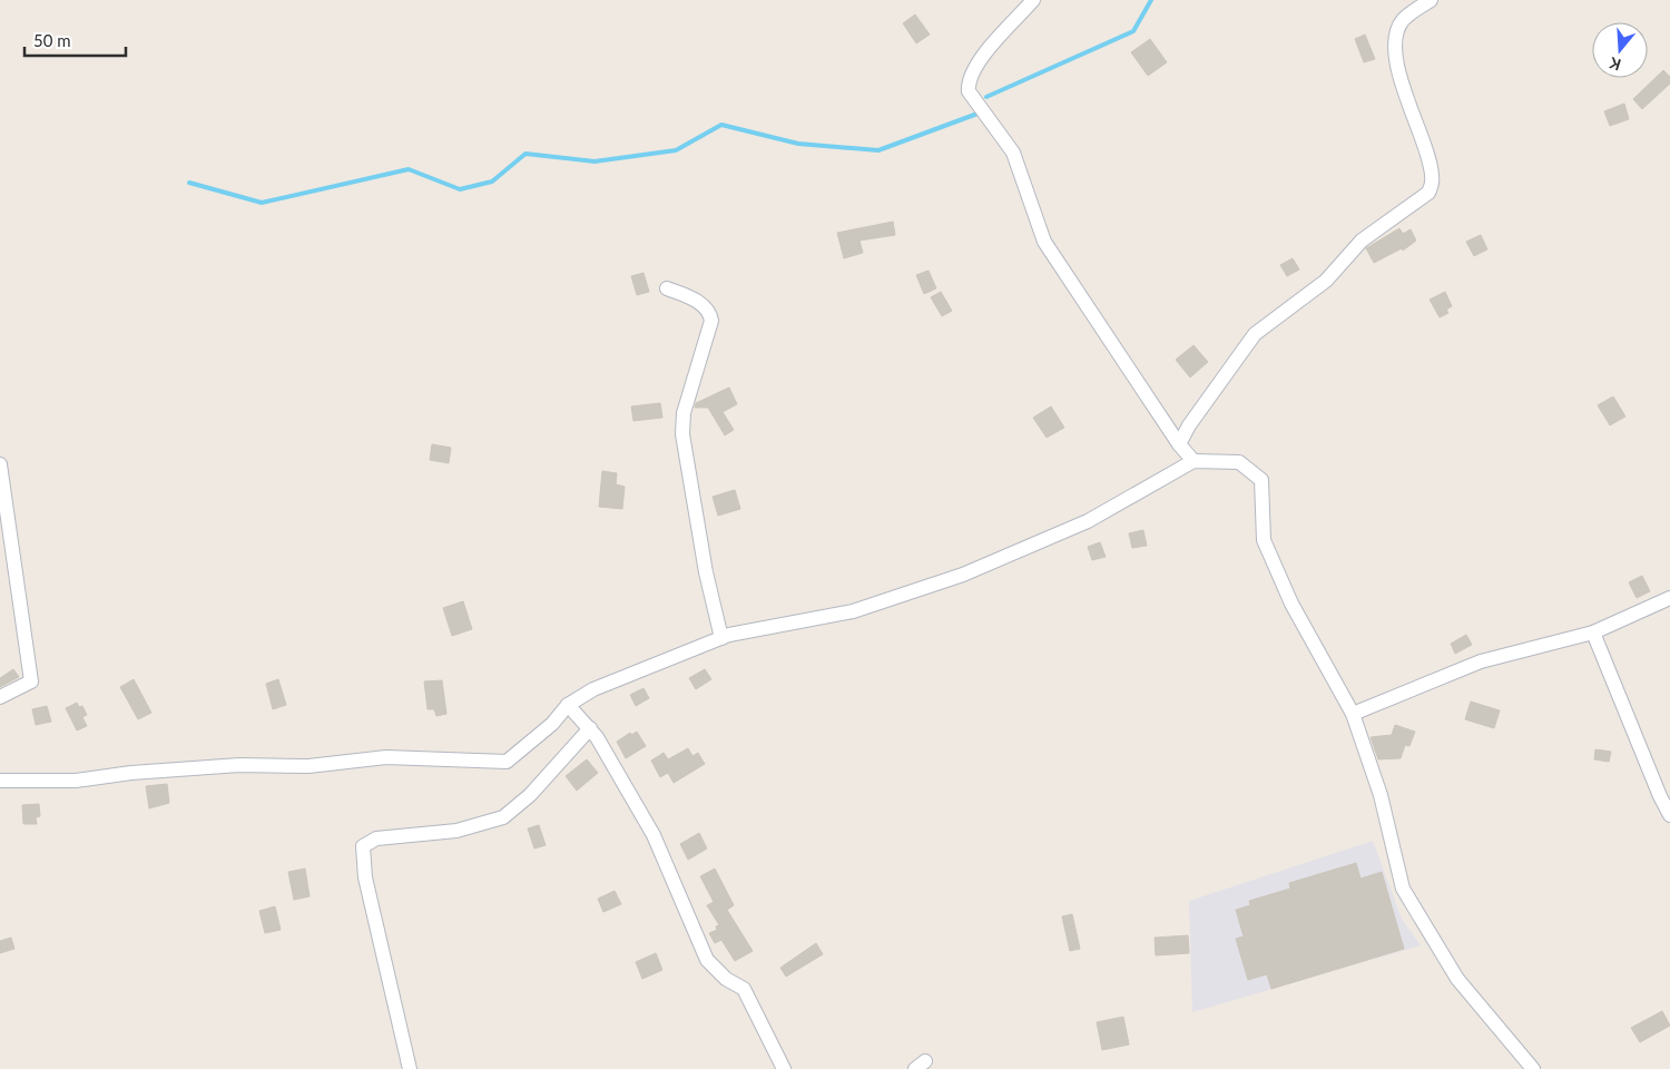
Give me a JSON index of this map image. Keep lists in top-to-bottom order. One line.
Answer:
{"scale_bar":"50 m","north":"bottom"}
